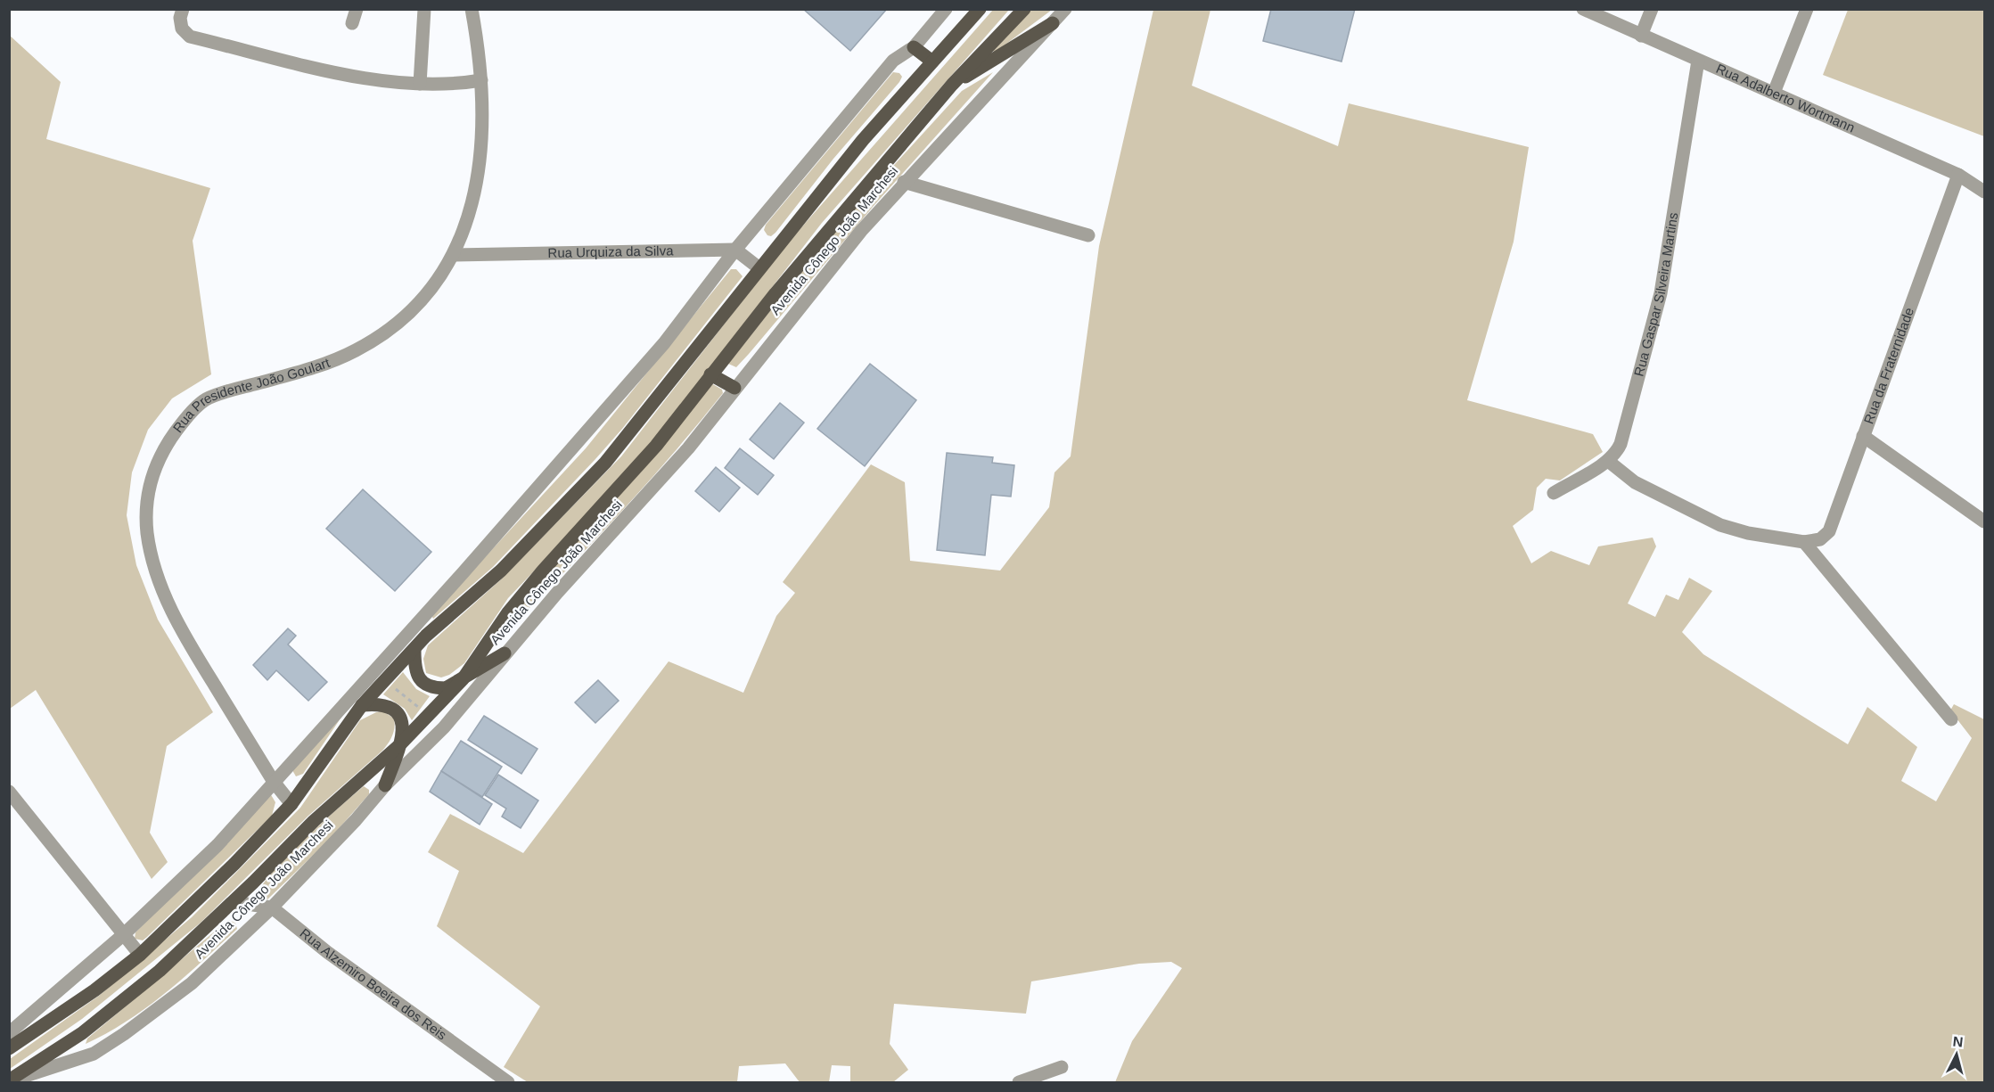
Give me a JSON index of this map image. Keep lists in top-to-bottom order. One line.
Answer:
{"streets":{"main road":["Avenida Cônego João Marchesi"],"street":["Rua Adalberto Wortmann","Rua Urquiza da Silva","Rua Gaspar Silveira Martins","Rua da Fraternidade","Rua Presidente João Goulart","Rua Alzemiro Boeira dos Reis"]},"crossings":[["Rua Adalberto Wortmann","Rua Gaspar Silveira Martins"],["Rua Adalberto Wortmann","Rua da Fraternidade"],["Avenida Cônego João Marchesi","Rua Alzemiro Boeira dos Reis"],["Rua Urquiza da Silva","Rua Presidente João Goulart"]],"north":"top"}
